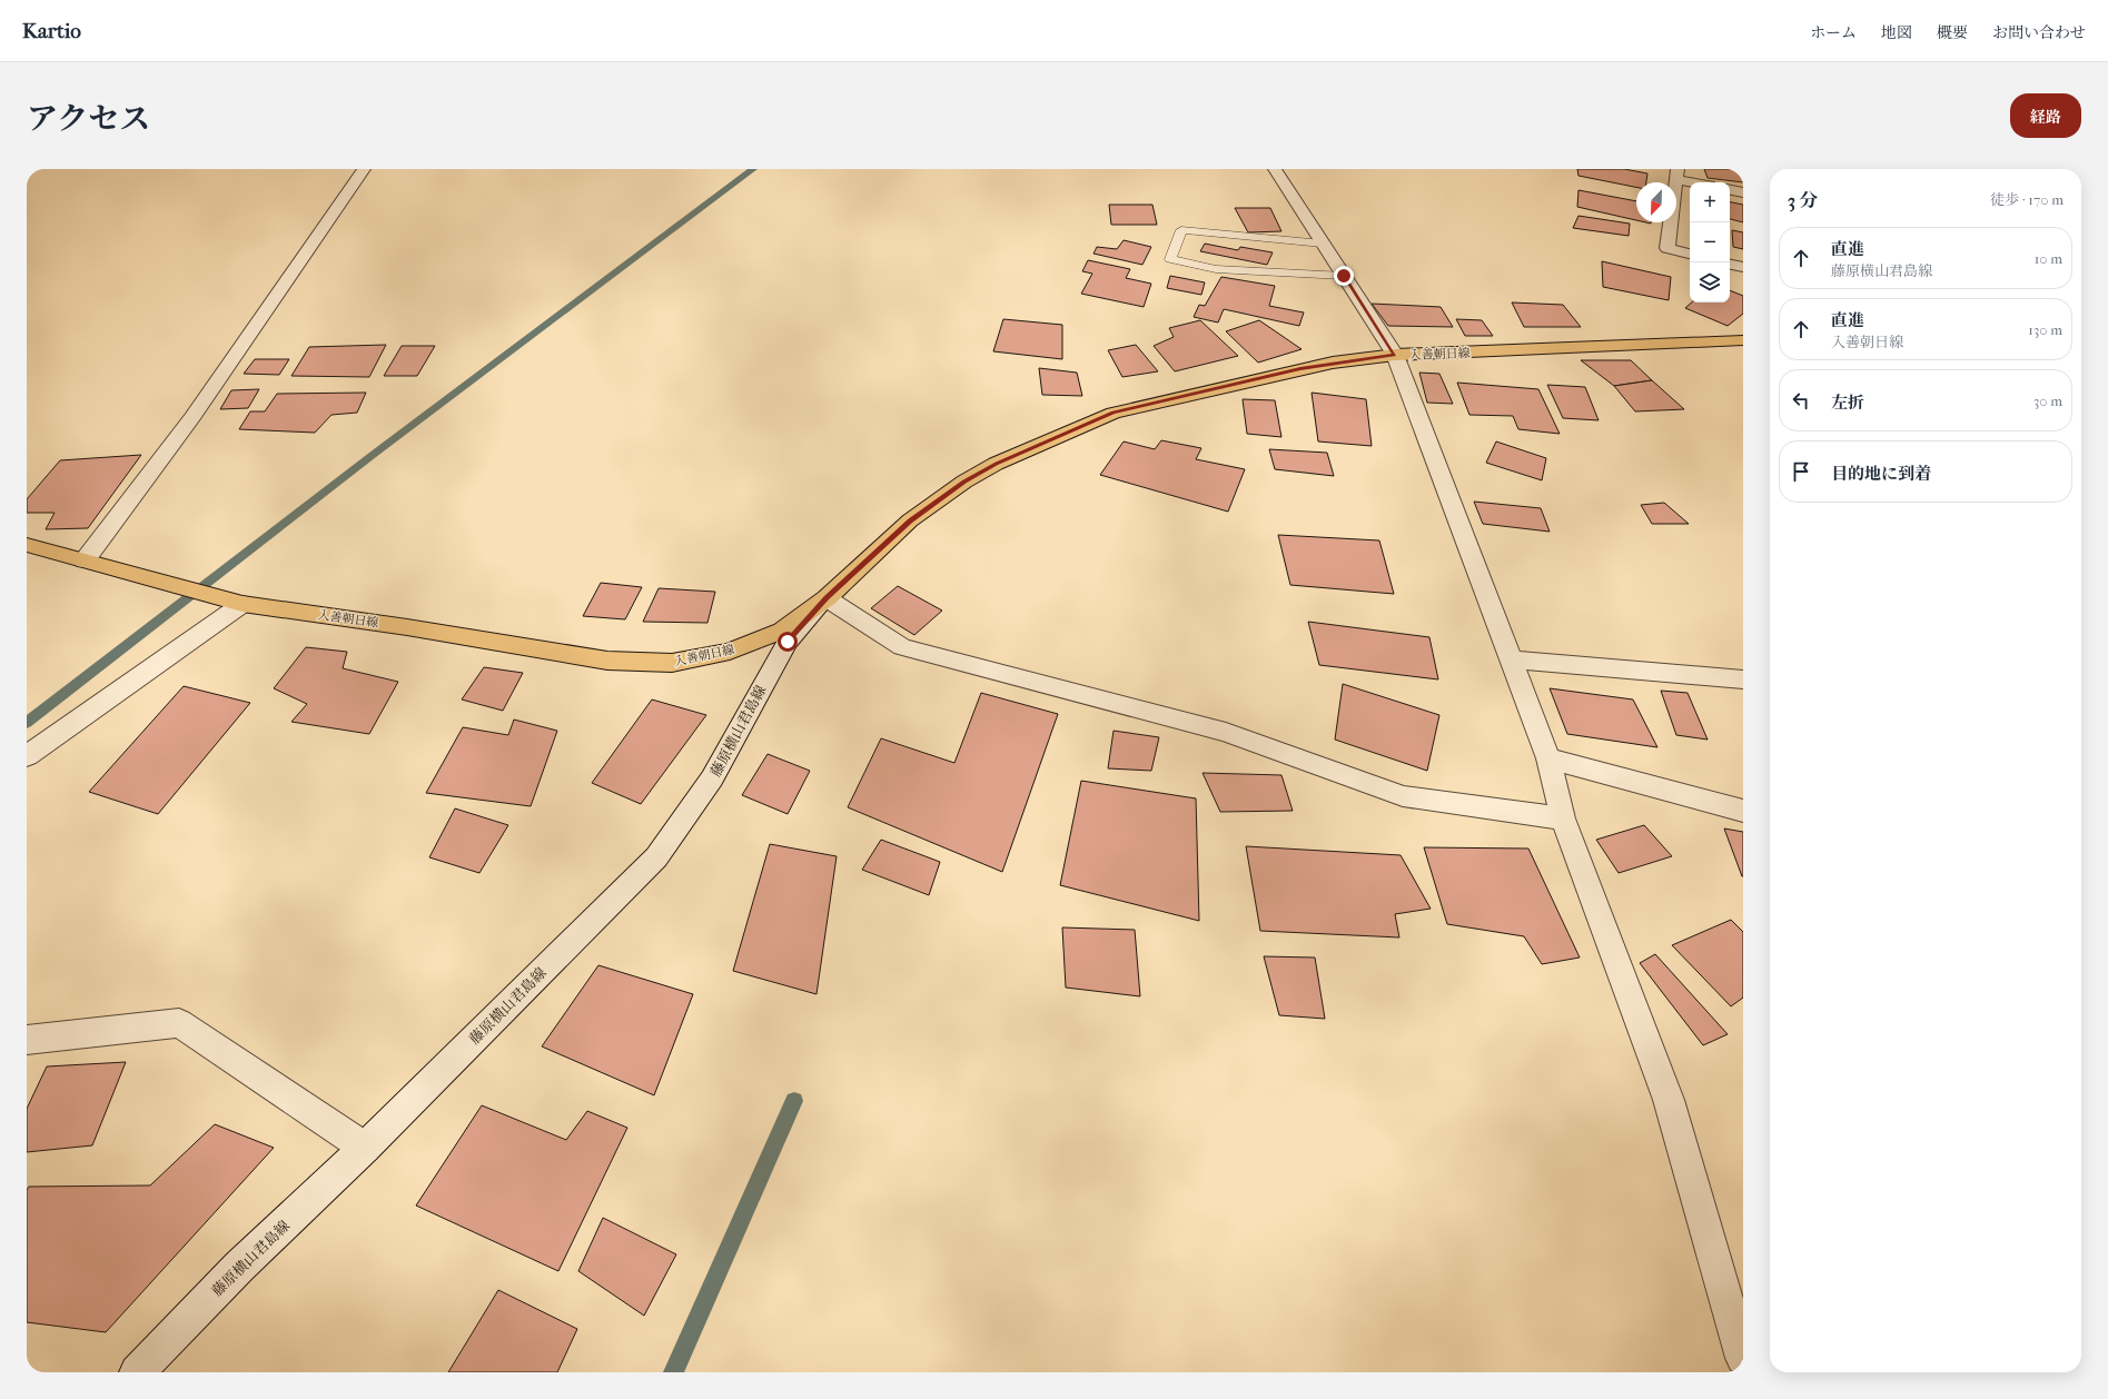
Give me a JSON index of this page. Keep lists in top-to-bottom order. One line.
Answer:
{"streets":{"main road":["入善朝日線"],"street":["藤原横山君島線"]},"crossings":[["入善朝日線","藤原横山君島線"]],"north":"bottom left","page":{"header":"Kartio","nav":["ホーム","地図","概要","お問い合わせ"],"title":"アクセス","buttons":"経路","heading":["3 分","徒歩 · 170 m"],"map_buttons":["+","−"],"list":[["直進","藤原横山君島線","10 m"],["直進","入善朝日線","130 m"],["左折","30 m"],"目的地に到着"]}}
